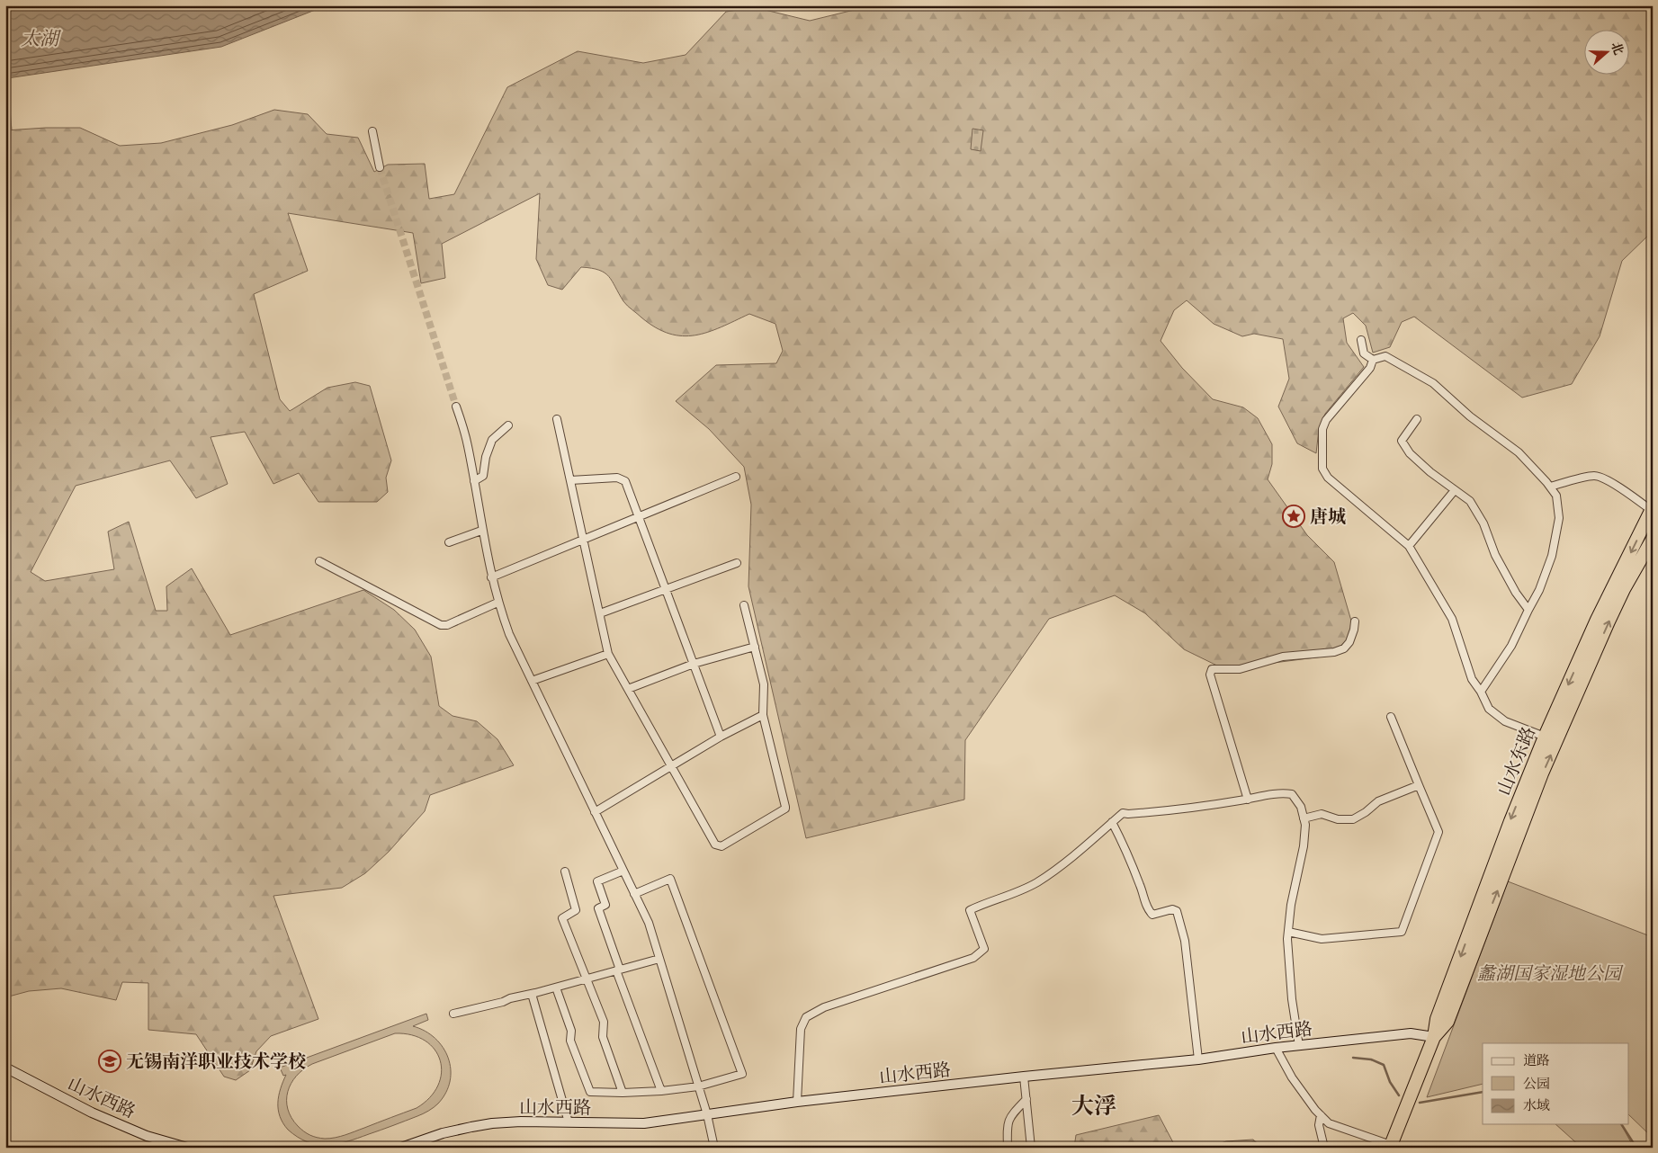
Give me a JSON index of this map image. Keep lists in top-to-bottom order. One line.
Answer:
{"streets":{"highway":["山水东路"],"street":["山水西路"]},"crossings":[["山水东路","山水西路"]],"districts":["大浮"],"water":["太湖"],"parks":["蠡湖国家湿地公园"],"places":{"place":["唐城"],"school or university":["无锡南洋职业技术学校"]},"legend":["道路","公园","水域"],"north":"right"}
